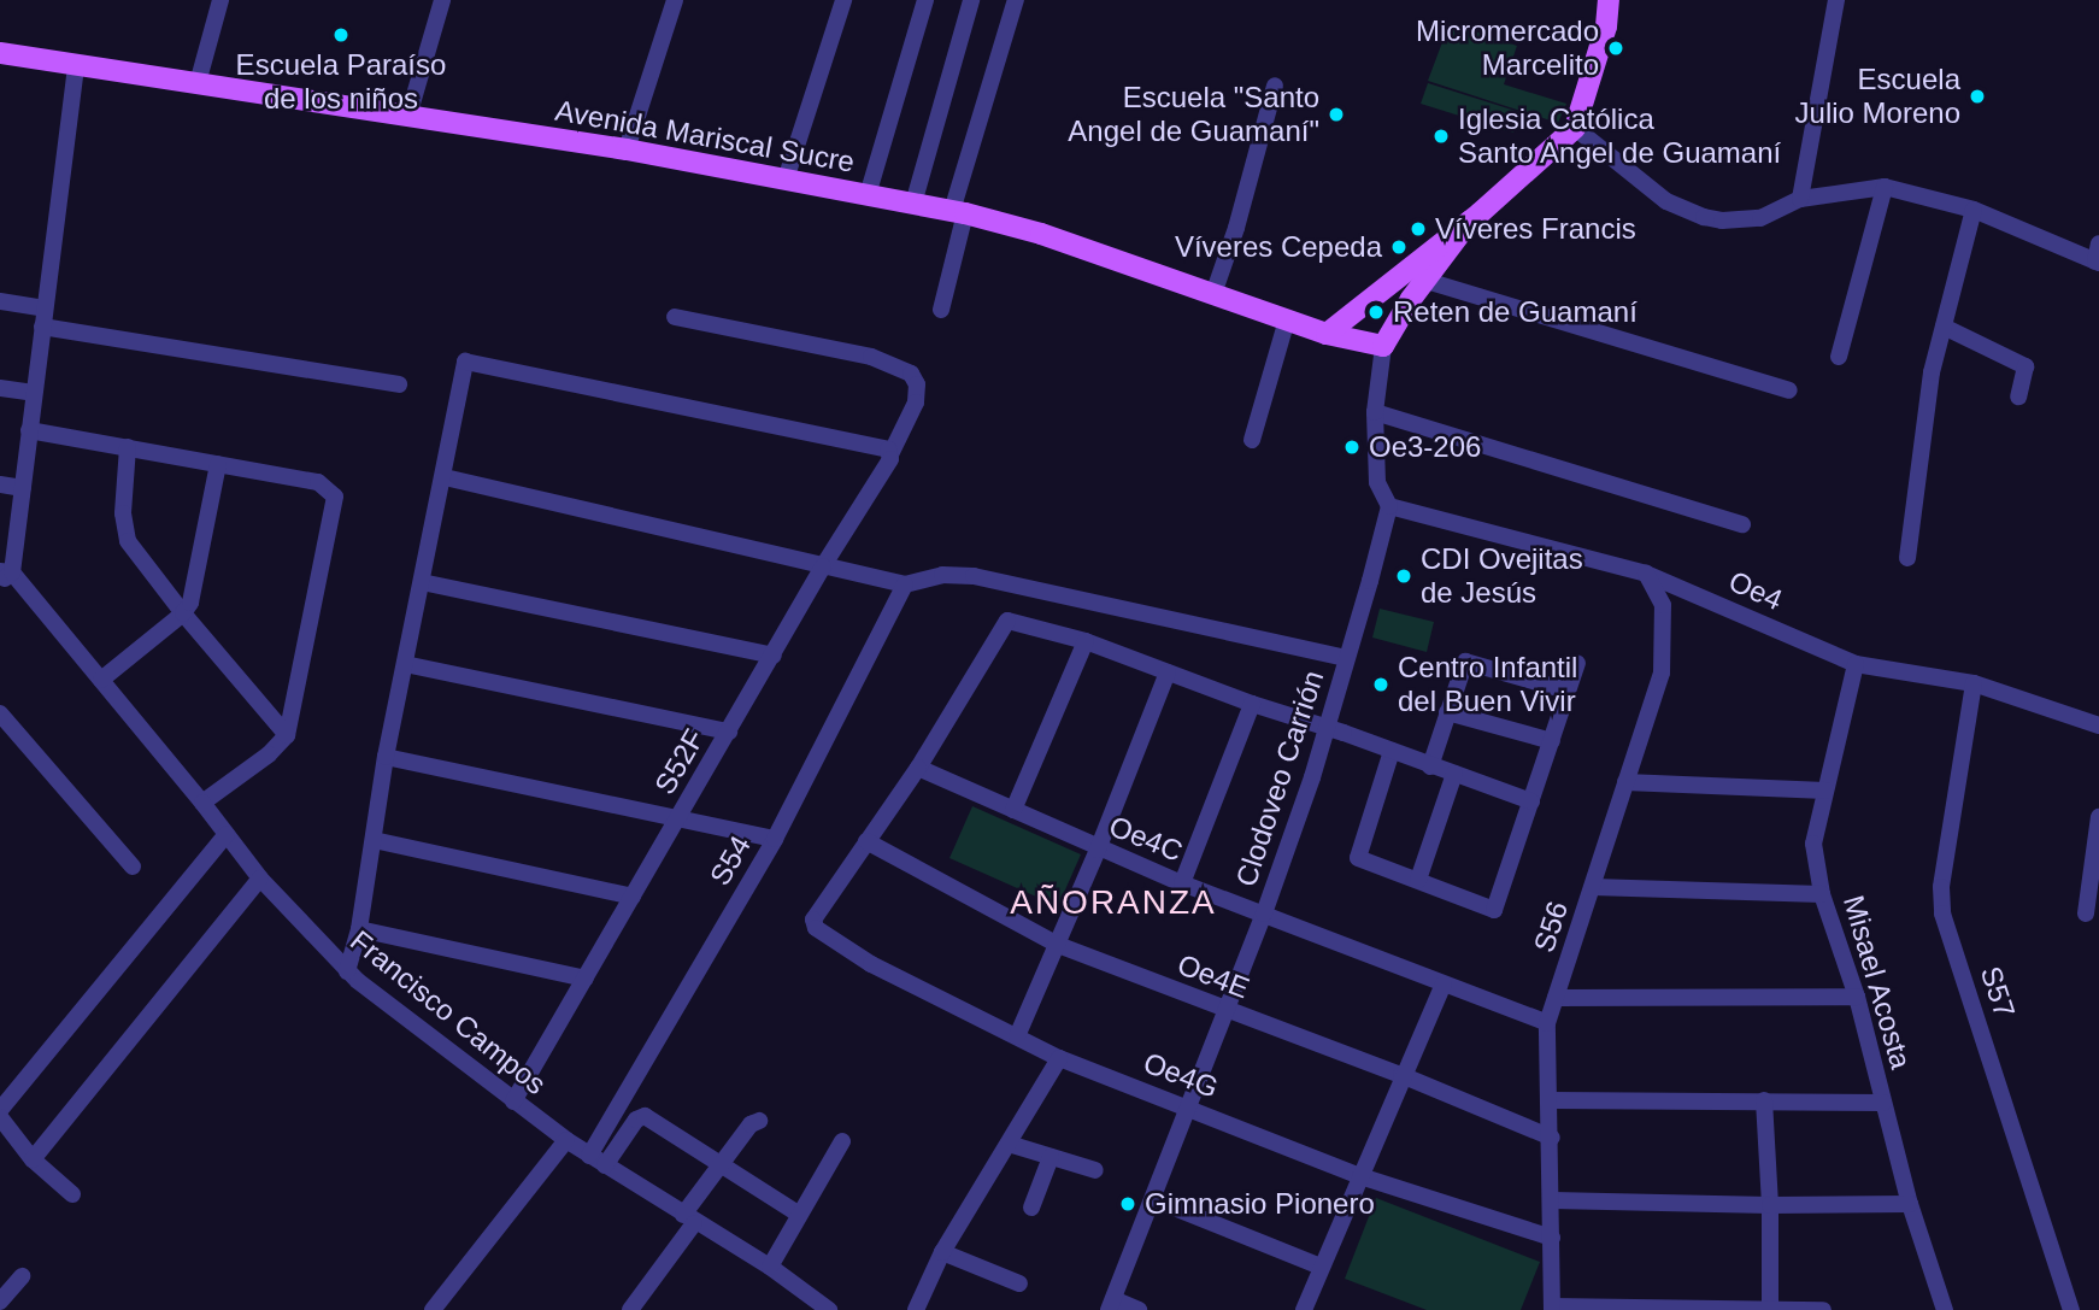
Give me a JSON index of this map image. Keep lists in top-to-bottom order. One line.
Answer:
{"streets":{"main road":["Avenida Mariscal Sucre"],"street":["Oe4","S52F","Clodoveo Carrión","Oe4C","S54","S56","Oe4E","Misael Acosta","S57","Francisco Campos","Oe4G"]},"crossings":[["Oe4","Clodoveo Carrión"],["Oe4","S56"],["Oe4","Misael Acosta"],["Oe4","S57"],["S52F","Francisco Campos"],["Clodoveo Carrión","Oe4C"],["Clodoveo Carrión","Oe4E"],["Clodoveo Carrión","Oe4G"],["Oe4C","S56"],["S54","Francisco Campos"],["S56","Oe4E"],["S56","Oe4G"],["Oe4E","Oe4G"]],"districts":["AÑORANZA"],"places":["Escuela Paraíso de los niños","Micromercado Marcelito","Escuela Julio Moreno","Escuela \"Santo Angel de Guamaní\"","Iglesia Católica Santo Angel de Guamaní","Víveres Francis","Víveres Cepeda","Reten de Guamaní","Oe3-206","CDI Ovejitas de Jesús","Centro Infantil del Buen Vivir","Gimnasio Pionero"]}
